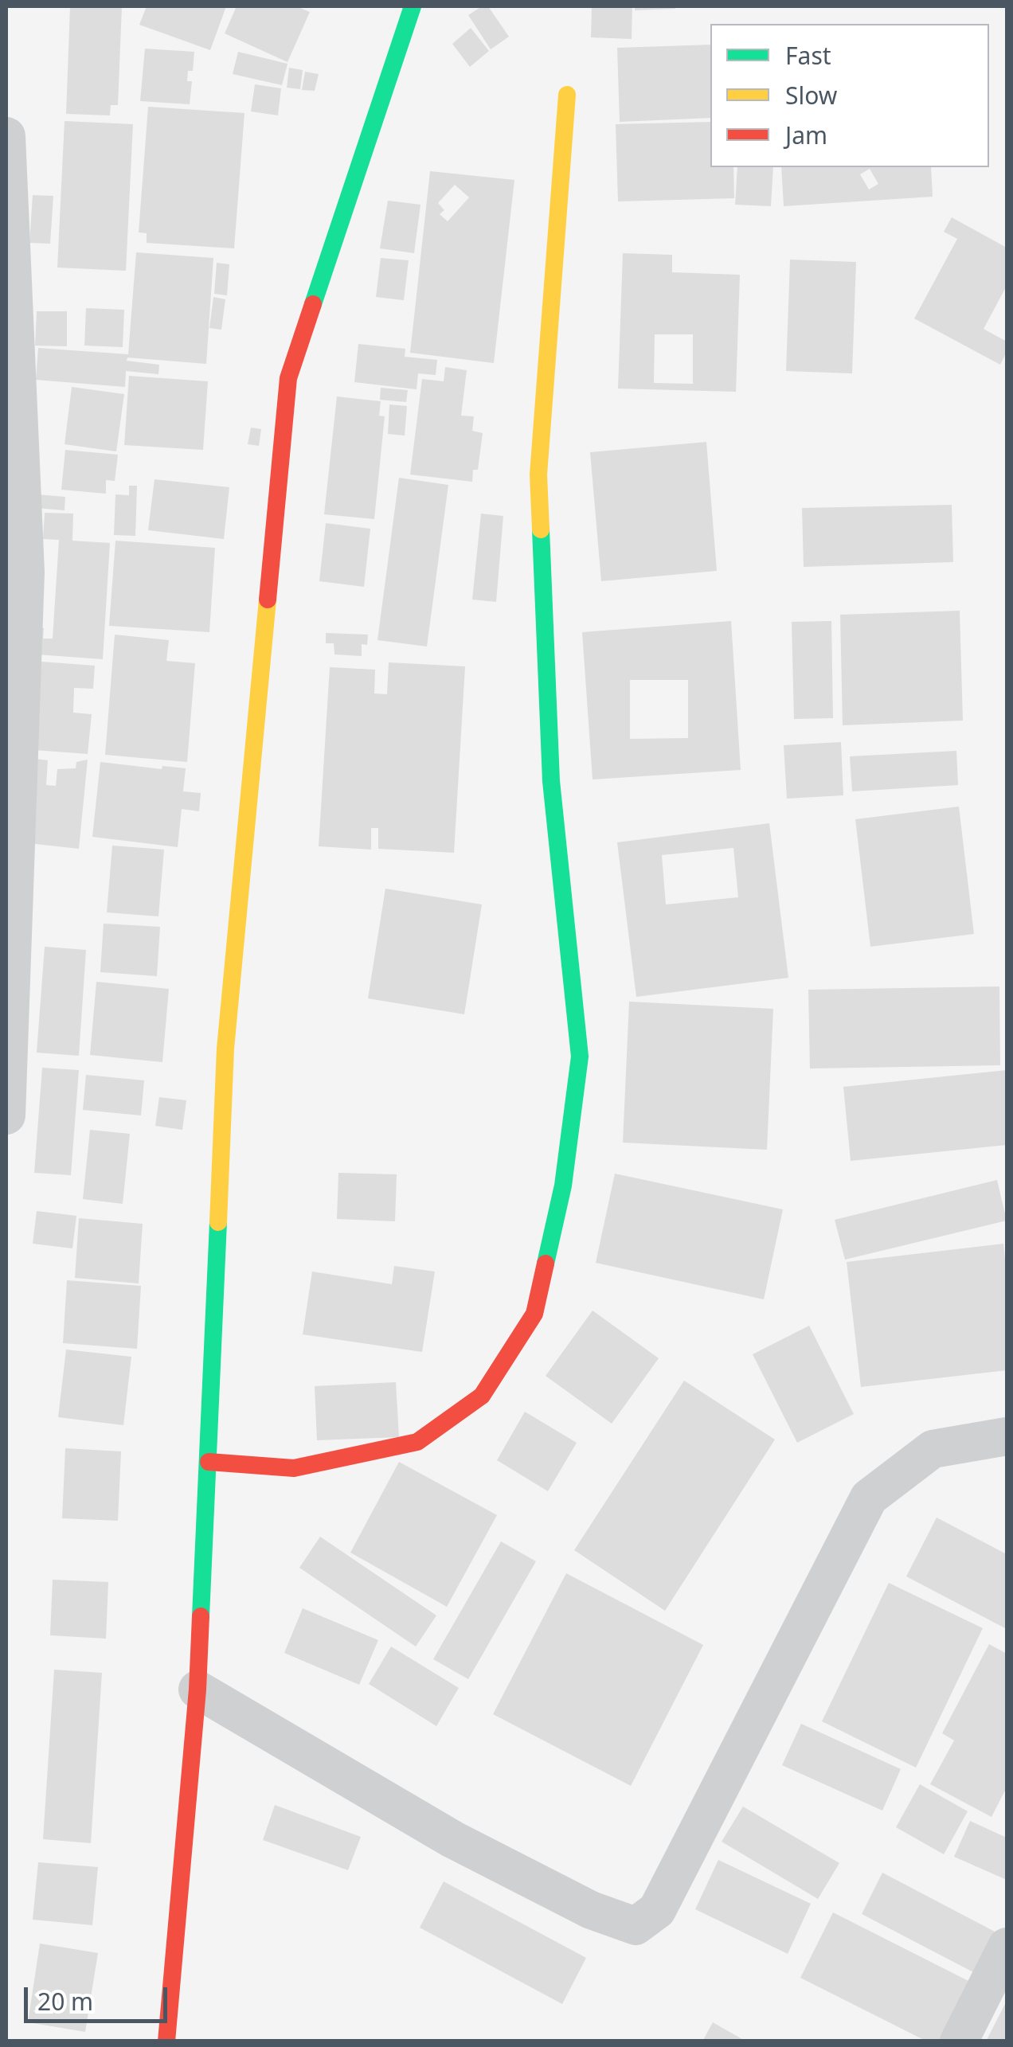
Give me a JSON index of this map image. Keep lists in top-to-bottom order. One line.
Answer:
{"legend":["Fast","Slow","Jam"],"scale_bar":"20 m"}
